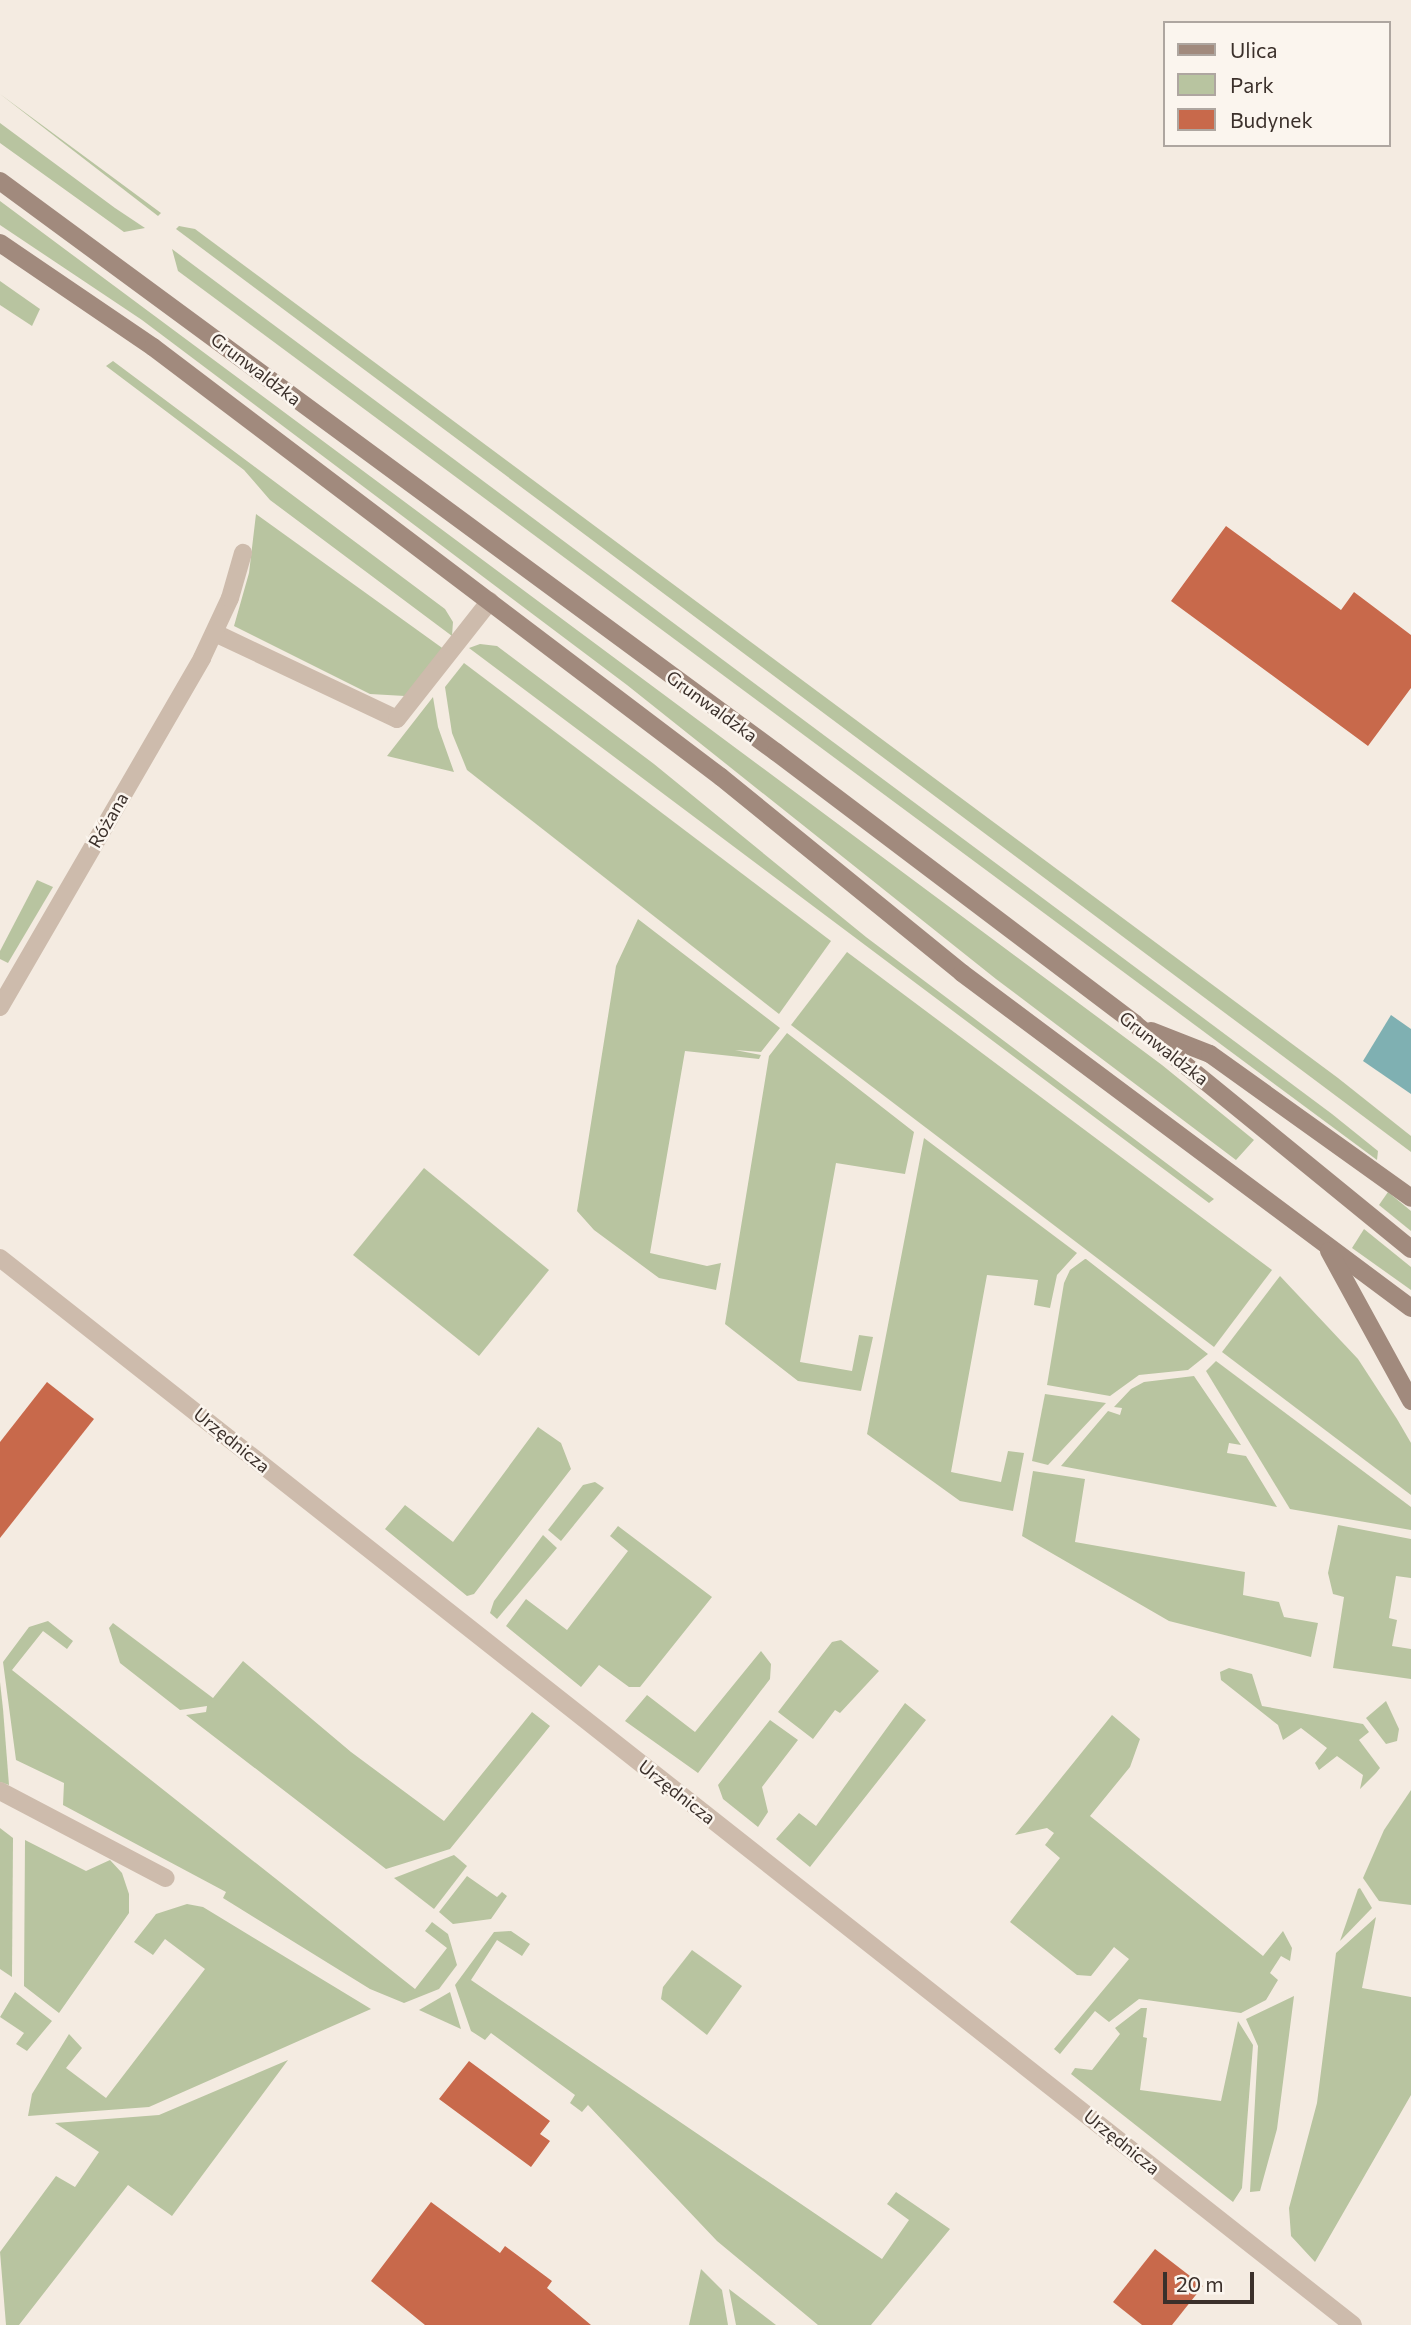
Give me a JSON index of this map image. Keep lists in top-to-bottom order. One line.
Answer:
{"streets":{"main road":["Grunwaldzka"],"street":["Różana","Urzędnicza"]},"legend":["Ulica","Park","Budynek"],"scale_bar":"20 m"}
